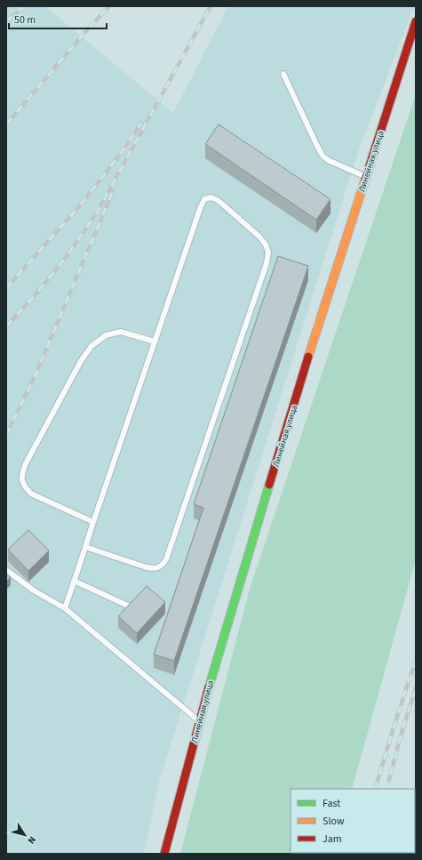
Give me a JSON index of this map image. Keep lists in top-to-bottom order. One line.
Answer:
{"streets":{"street":["Линейная улица"]},"legend":["Fast","Slow","Jam"],"scale_bar":"50 m","north":"bottom right"}
